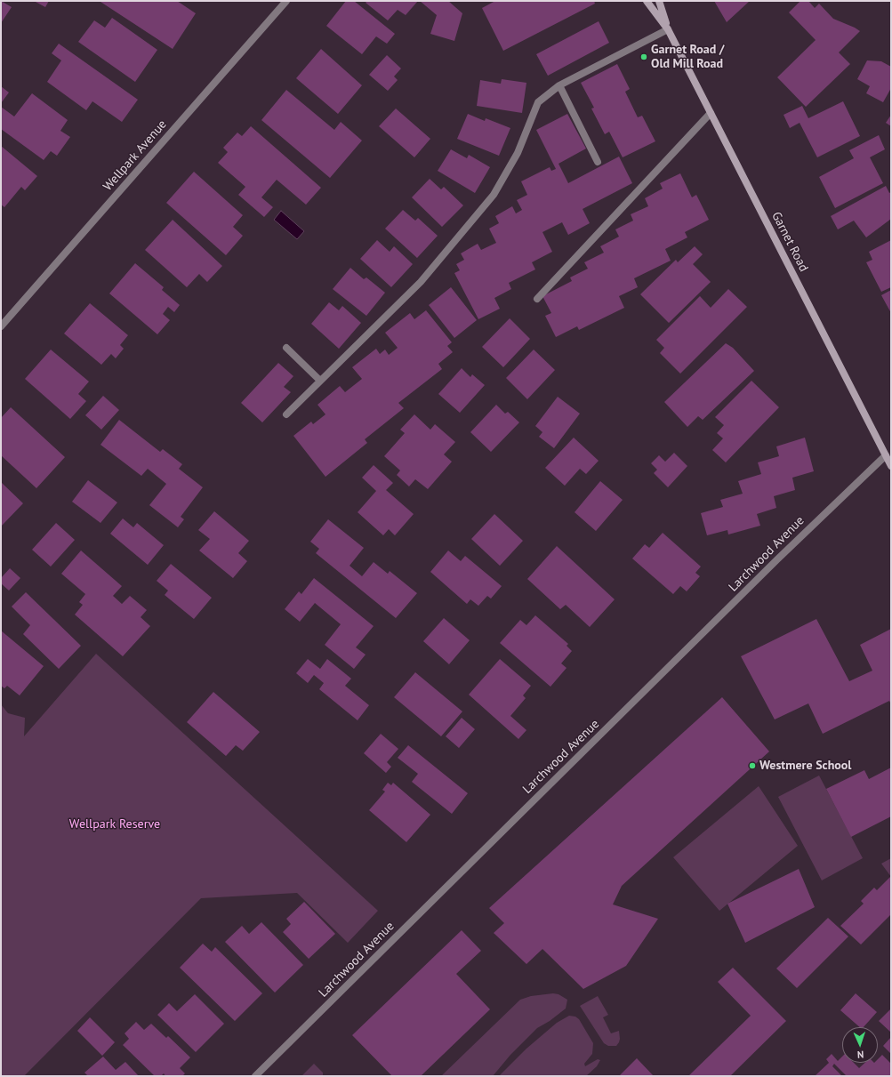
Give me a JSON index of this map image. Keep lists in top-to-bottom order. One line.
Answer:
{"streets":{"main road":["Garnet Road"],"street":["Wellpark Avenue","Larchwood Avenue"]},"crossings":[["Garnet Road","Larchwood Avenue"]],"parks":["Wellpark Reserve"],"places":["Garnet Road / Old Mill Road","Westmere School"],"north":"bottom"}
